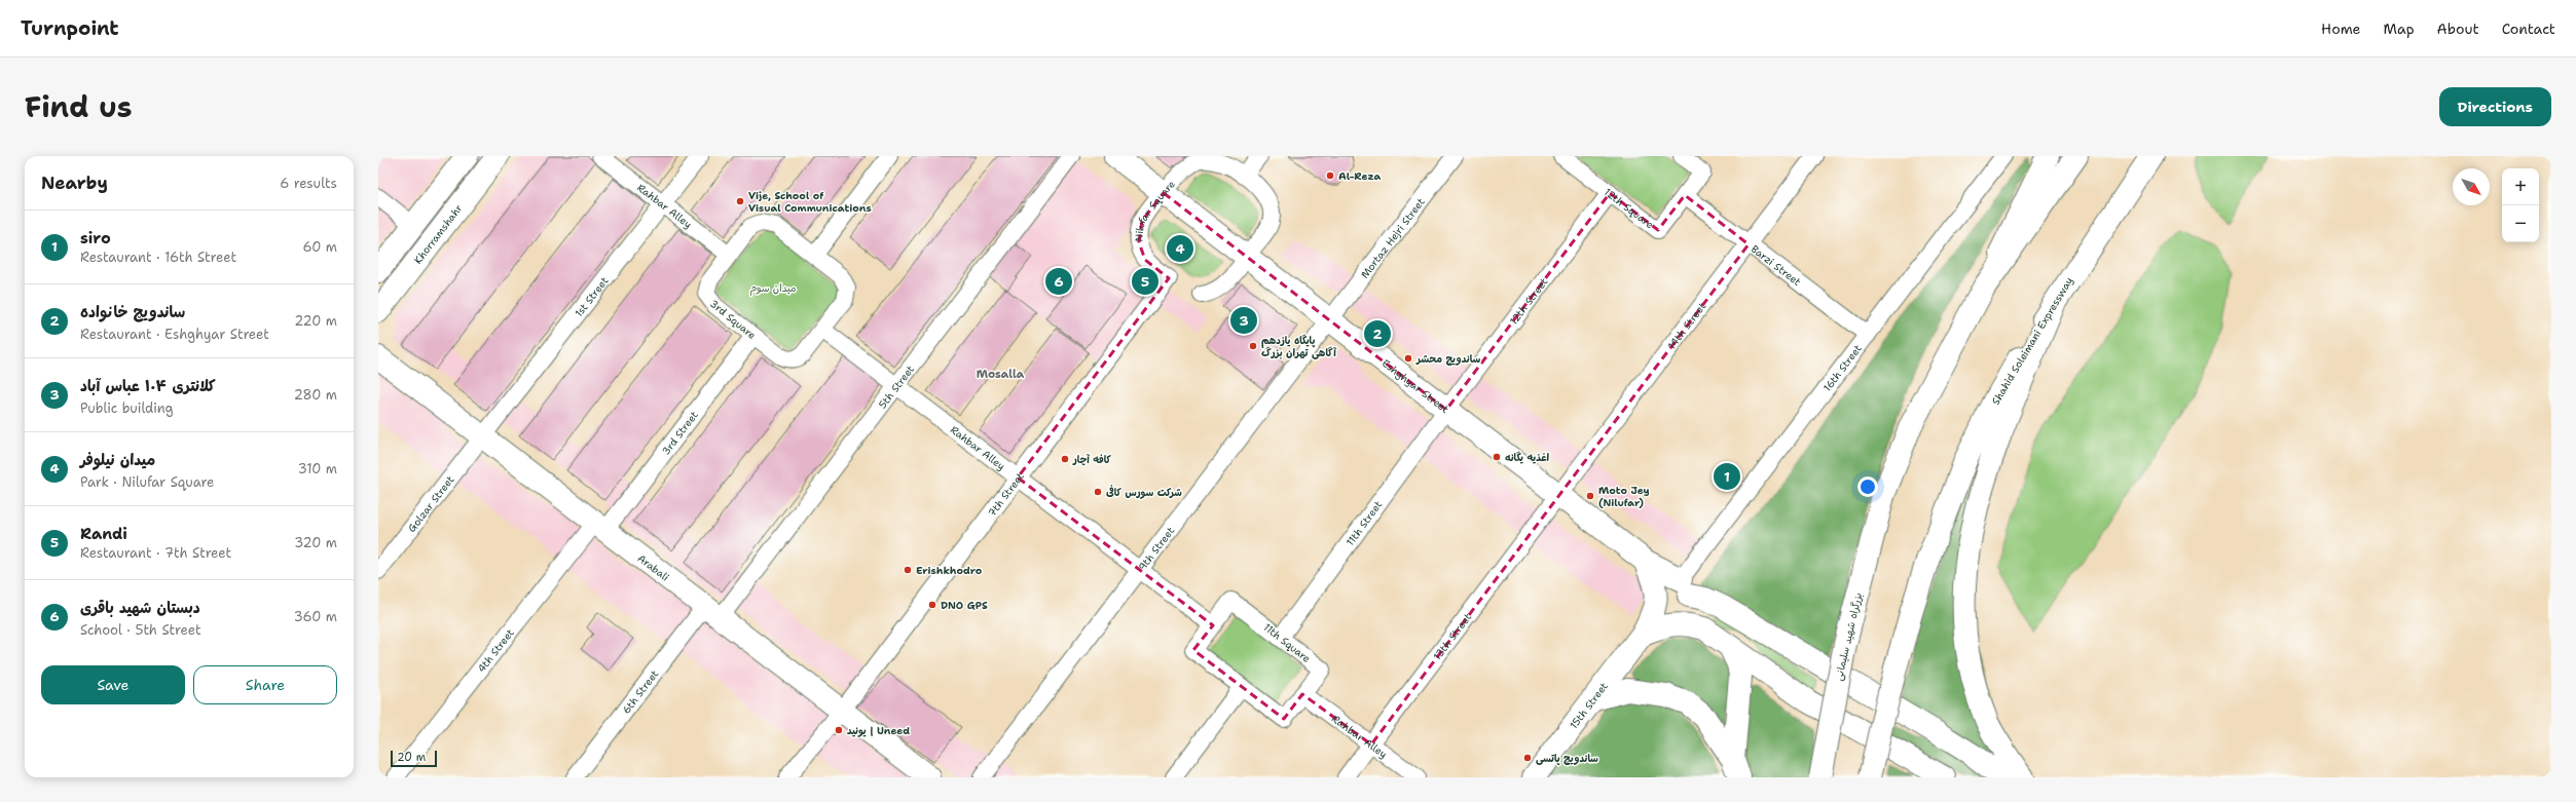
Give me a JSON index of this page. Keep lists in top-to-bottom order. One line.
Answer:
{"streets":{"main road":["Khorramshahr","Shahid Soleimani Expressway","Eshghyar Street","Arabali","بزرگراه شهید سلیمانی","15th Street"],"street":["Rahbar Alley","12th Square","Nilufar Square","Mortaz Hejri Street","Barzi Street","1st Street","12th Street","3rd Square","14th Street","16th Street","5th Street","3rd Street","7th Street","Golzar Street","11th Street","9th Street","13th Street","11th Square","4th Street","6th Street"]},"crossings":[["Rahbar Alley","1st Street"],["Rahbar Alley","3rd Square"],["Rahbar Alley","5th Street"],["Rahbar Alley","3rd Street"],["Rahbar Alley","7th Street"],["Rahbar Alley","9th Street"],["Rahbar Alley","13th Street"],["Rahbar Alley","11th Square"],["12th Square","Barzi Street"],["12th Square","12th Street"],["Nilufar Square","Eshghyar Street"],["Nilufar Square","7th Street"],["Mortaz Hejri Street","Eshghyar Street"],["Mortaz Hejri Street","9th Street"],["Barzi Street","14th Street"],["Barzi Street","16th Street"],["1st Street","Golzar Street"],["1st Street","Arabali"],["12th Street","Eshghyar Street"],["12th Street","11th Street"],["3rd Square","3rd Street"],["14th Street","Eshghyar Street"],["14th Street","13th Street"],["16th Street","Eshghyar Street"],["Eshghyar Street","11th Street"],["Eshghyar Street","9th Street"],["Eshghyar Street","13th Street"],["Eshghyar Street","15th Street"],["5th Street","Arabali"],["5th Street","6th Street"],["3rd Street","Arabali"],["3rd Street","4th Street"],["7th Street","Arabali"],["Golzar Street","Arabali"],["11th Street","11th Square"],["Arabali","4th Street"],["Arabali","6th Street"]],"districts":["Mosalla"],"parks":["میدان سوم"],"places":["Al-Reza","Vije, School of Visual Communications","پایگاه یازدهم آگاهی تهران بزرگ","ساندویچ محشر","اغذیه یگانه","کافه آچار","شرکت سورس کافی","Moto Jey (Nilufar)","Erishkhodro","DNO GPS","یونید | Uneed","ساندویچ پاتسی"],"scale_bar":"20 m","north":"bottom right","page":{"header":"Turnpoint","nav":["Home","Map","About","Contact"],"title":"Find us","buttons":["Directions",["Save","Share"]],"heading":["Nearby","6 results"],"map_buttons":["+","−"],"list":[{"mark":"1","name":"siro","note":"Restaurant · 16th Street","value":"60 m"},{"mark":"2","name":"ساندویچ خانواده","note":"Restaurant · Eshghyar Street","value":"220 m"},{"mark":"3","name":"کلانتری ۱۰۴ عباس آباد","note":"Public building","value":"280 m"},{"mark":"4","name":"میدان نیلوفر","note":"Park · Nilufar Square","value":"310 m"},{"mark":"5","name":"Randi","note":"Restaurant · 7th Street","value":"320 m"},{"mark":"6","name":"دبستان شهید باقری","note":"School · 5th Street","value":"360 m"}],"pins":["4","5","6","3","2","1"],"scale":"20 m"}}
